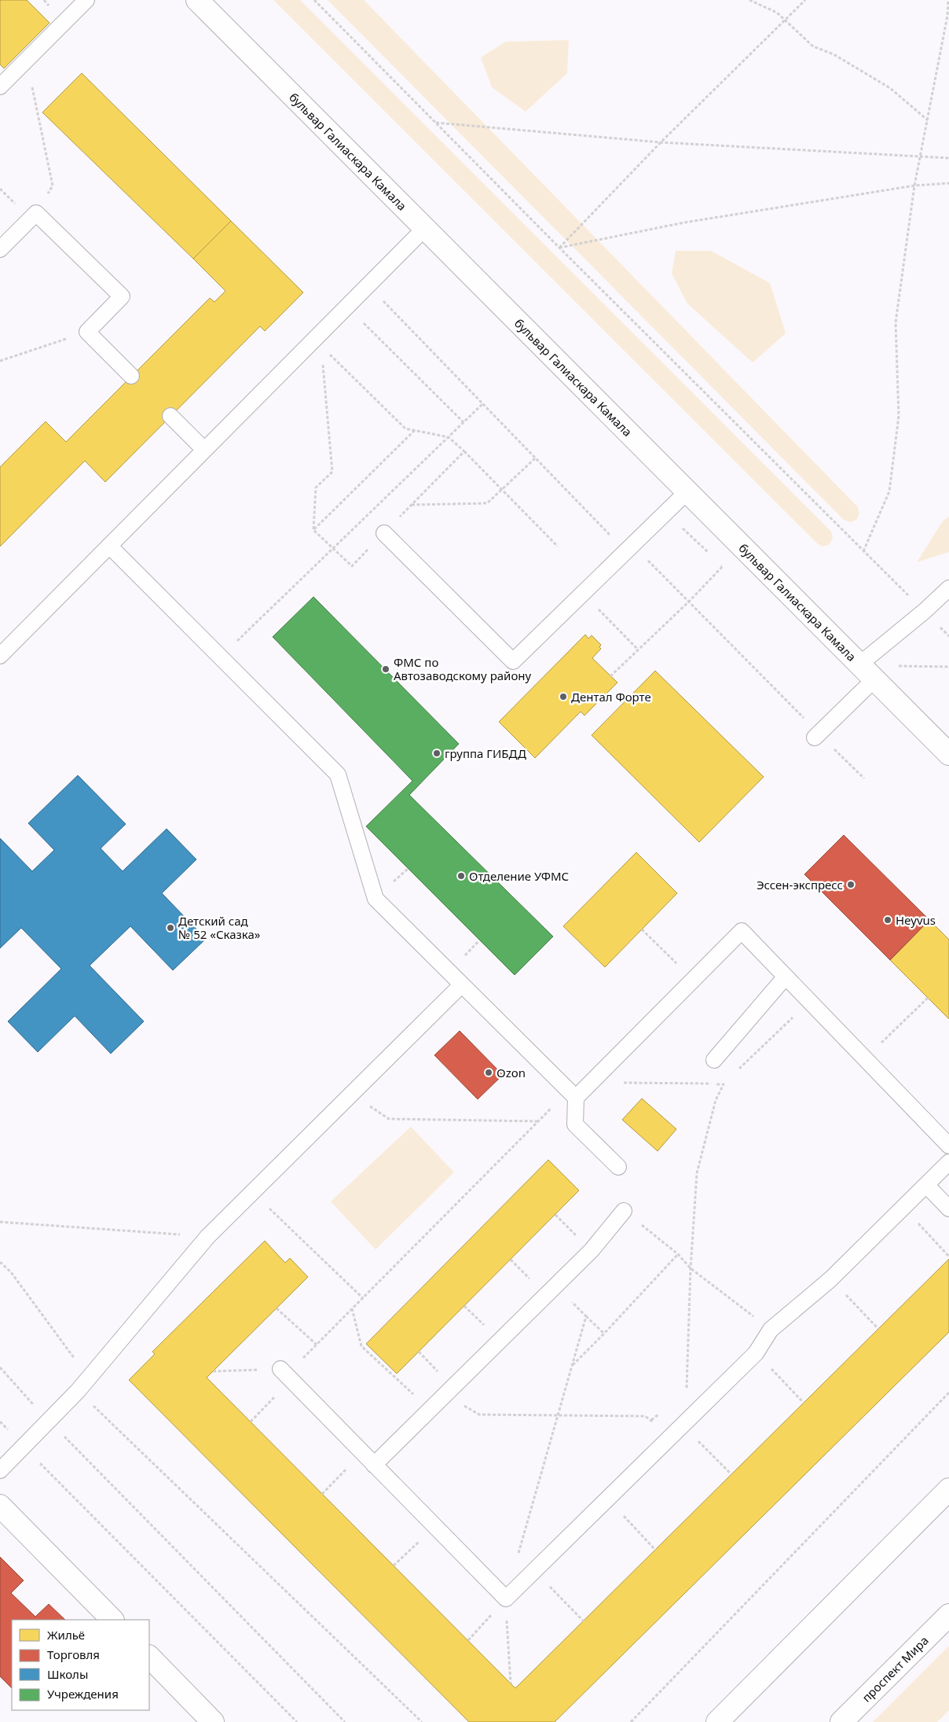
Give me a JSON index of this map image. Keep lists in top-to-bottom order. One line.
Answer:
{"streets":{"street":["бульвар Галиаскара Камала","проспект Мира"]},"places":["ФМС по Автозаводскому району","Дентал Форте","группа ГИБДД","Отделение УФМС","Эссен-экспресс","Heyvus","Детский сад № 52 «Сказка»","Ozon"],"legend":["Жильё","Торговля","Школы","Учреждения"]}
